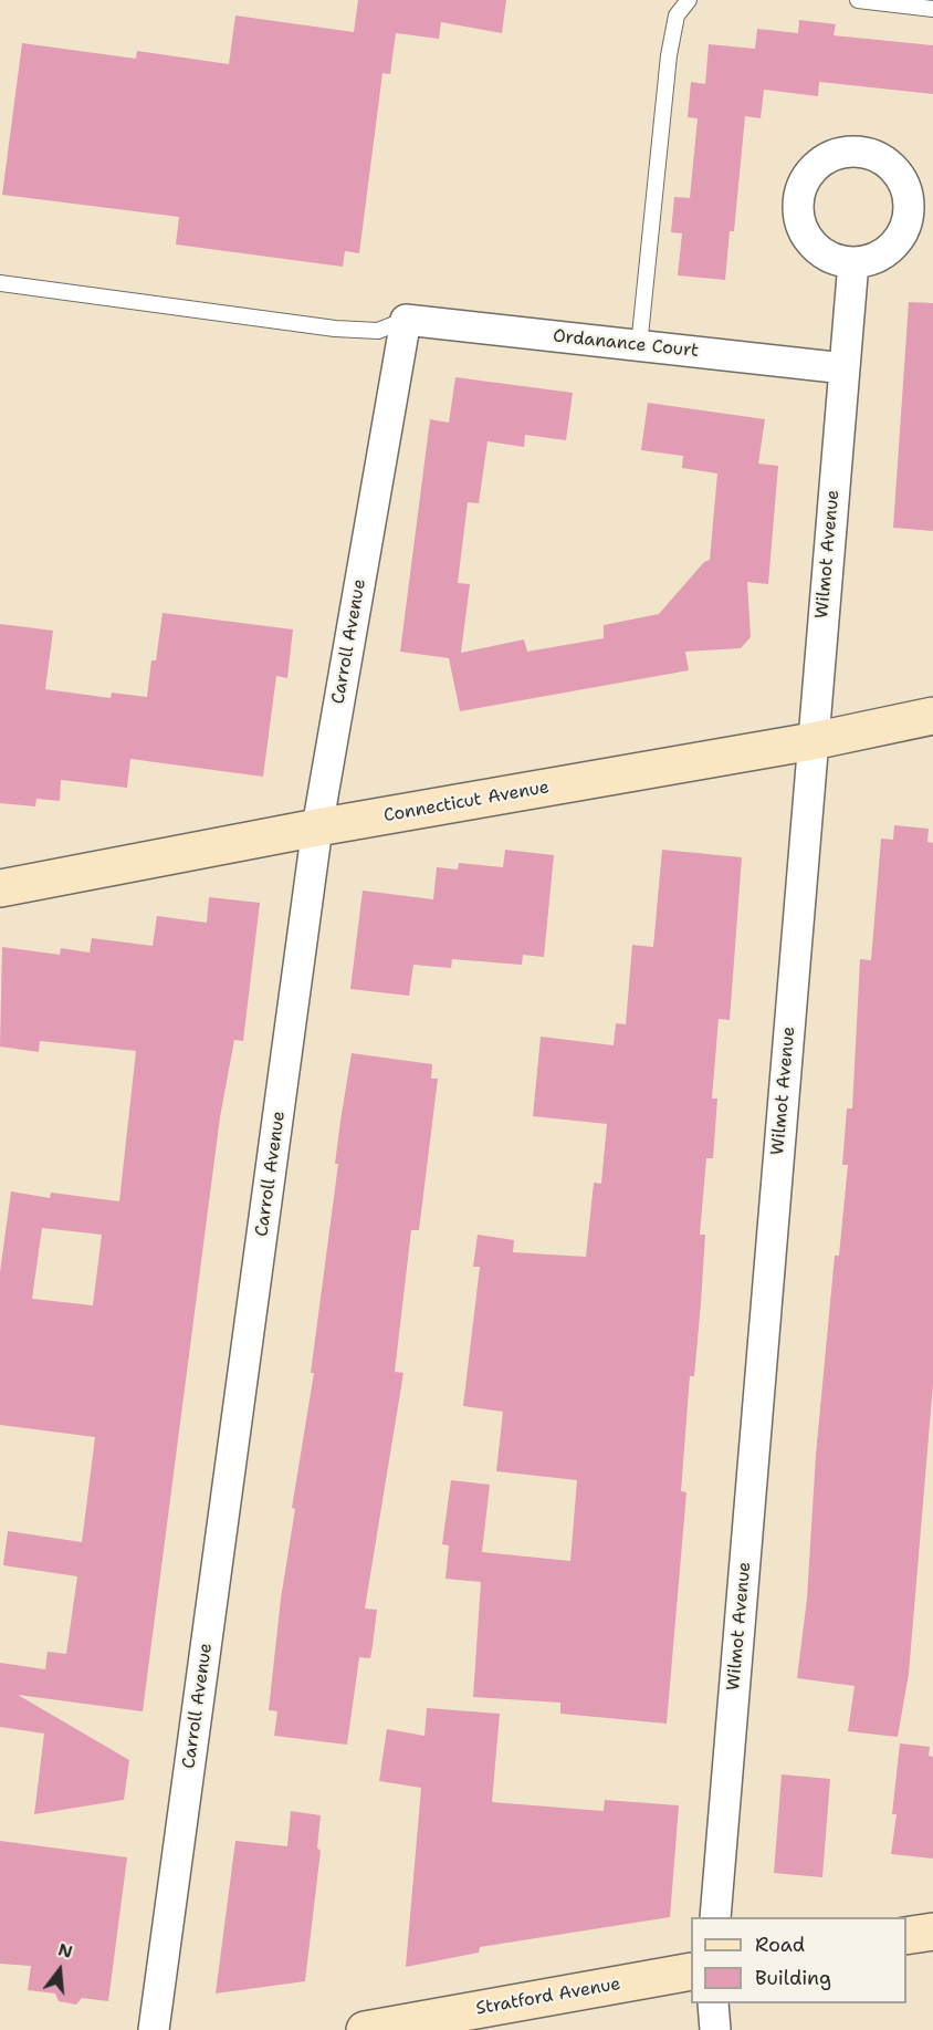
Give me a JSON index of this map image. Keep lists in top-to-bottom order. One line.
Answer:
{"streets":{"main road":["Connecticut Avenue","Stratford Avenue"],"street":["Ordanance Court","Wilmot Avenue","Carroll Avenue"]},"crossings":[["Ordanance Court","Wilmot Avenue"],["Ordanance Court","Carroll Avenue"],["Wilmot Avenue","Connecticut Avenue"],["Carroll Avenue","Connecticut Avenue"]],"legend":["Road","Building"],"north":"top"}
